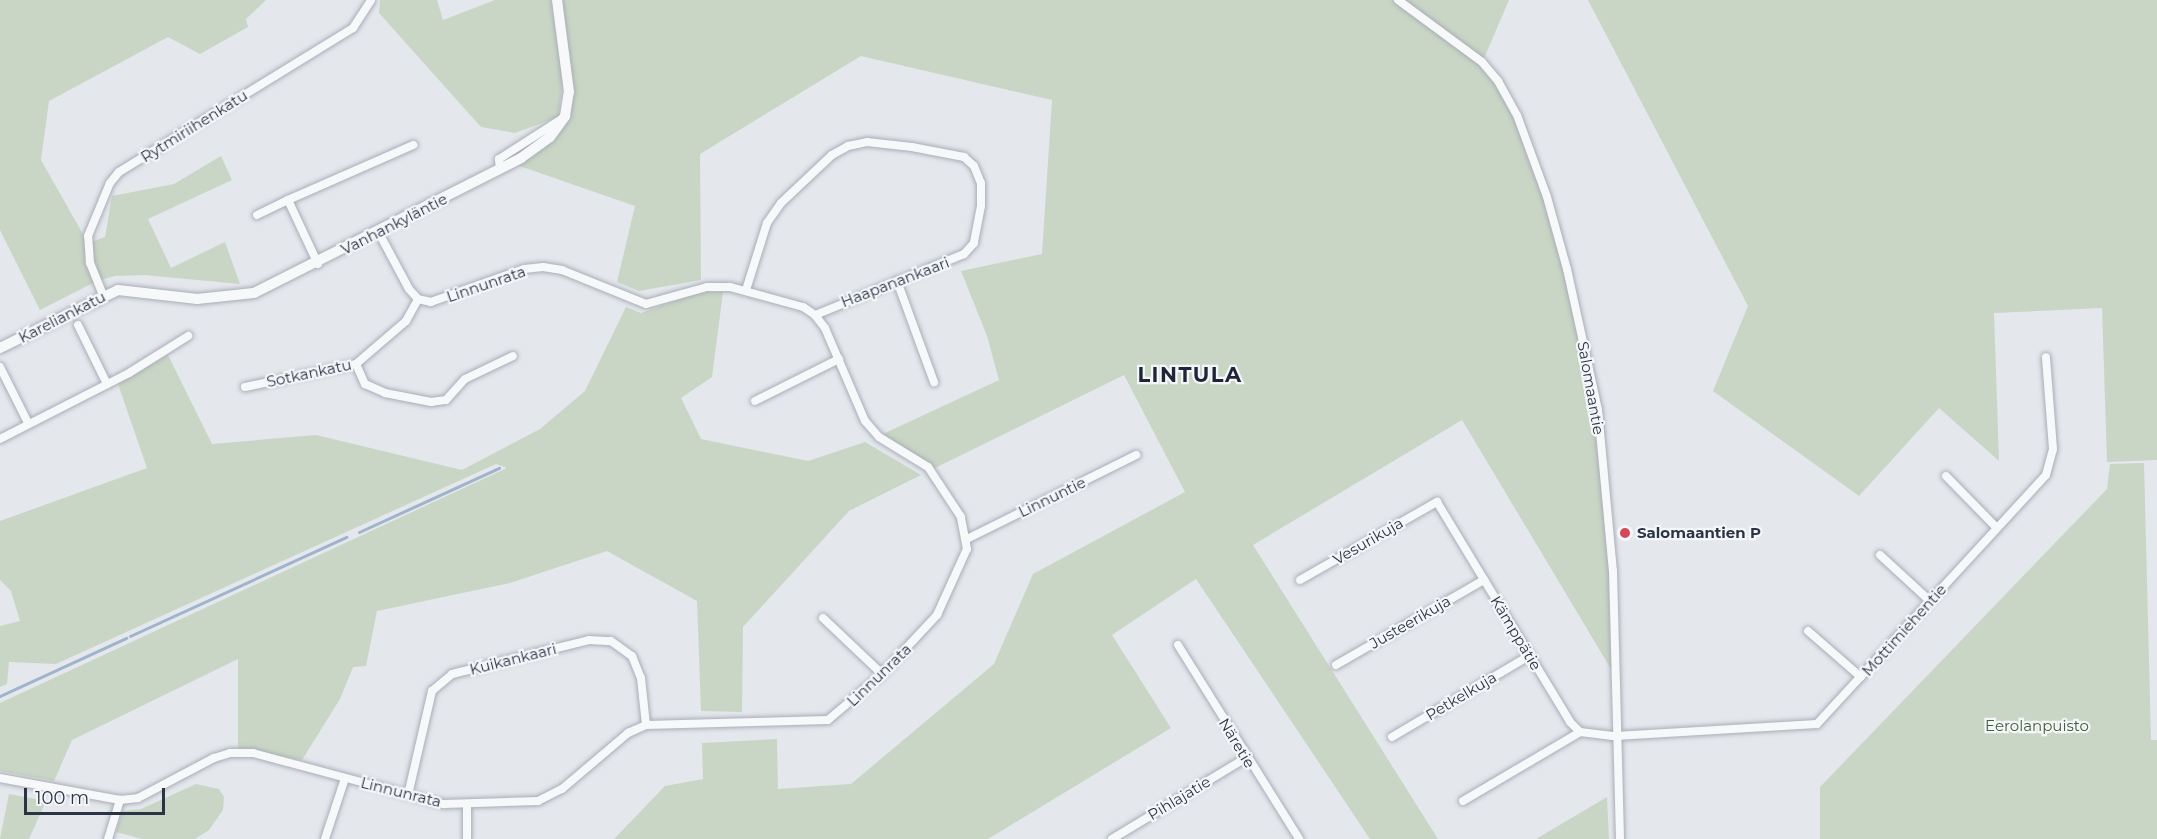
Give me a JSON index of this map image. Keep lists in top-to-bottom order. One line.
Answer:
{"streets":{"street":["Rytmiriihenkatu","Vanhankyläntie","Haapanankaari","Linnunrata","Kareliankatu","Sotkankatu","Salomaantie","Linnuntie","Vesurikuja","Justeerikuja","Mottimiehentie","Kämppätie","Kuikankaari","Petkelkuja","Näretie","Pihlajatie"]},"crossings":[["Rytmiriihenkatu","Kareliankatu"],["Vanhankyläntie","Kareliankatu"],["Haapanankaari","Linnunrata"],["Linnunrata","Sotkankatu"],["Linnunrata","Linnuntie"],["Linnunrata","Kuikankaari"],["Salomaantie","Mottimiehentie"],["Vesurikuja","Kämppätie"],["Justeerikuja","Kämppätie"],["Kämppätie","Petkelkuja"],["Näretie","Pihlajatie"]],"districts":["LINTULA"],"parks":["Eerolanpuisto"],"places":["Salomaantien P"],"scale_bar":"100 m"}
